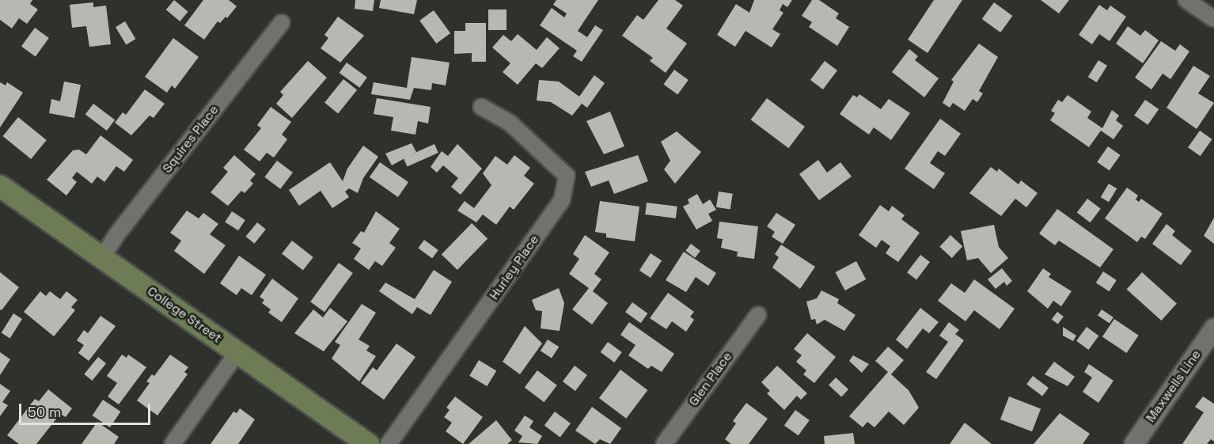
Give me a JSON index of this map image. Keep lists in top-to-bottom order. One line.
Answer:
{"streets":{"main road":["College Street"],"street":["Squires Place","Hurley Place","Glen Place","Maxwells Line"]},"crossings":[["Squires Place","College Street"]],"scale_bar":"50 m"}
